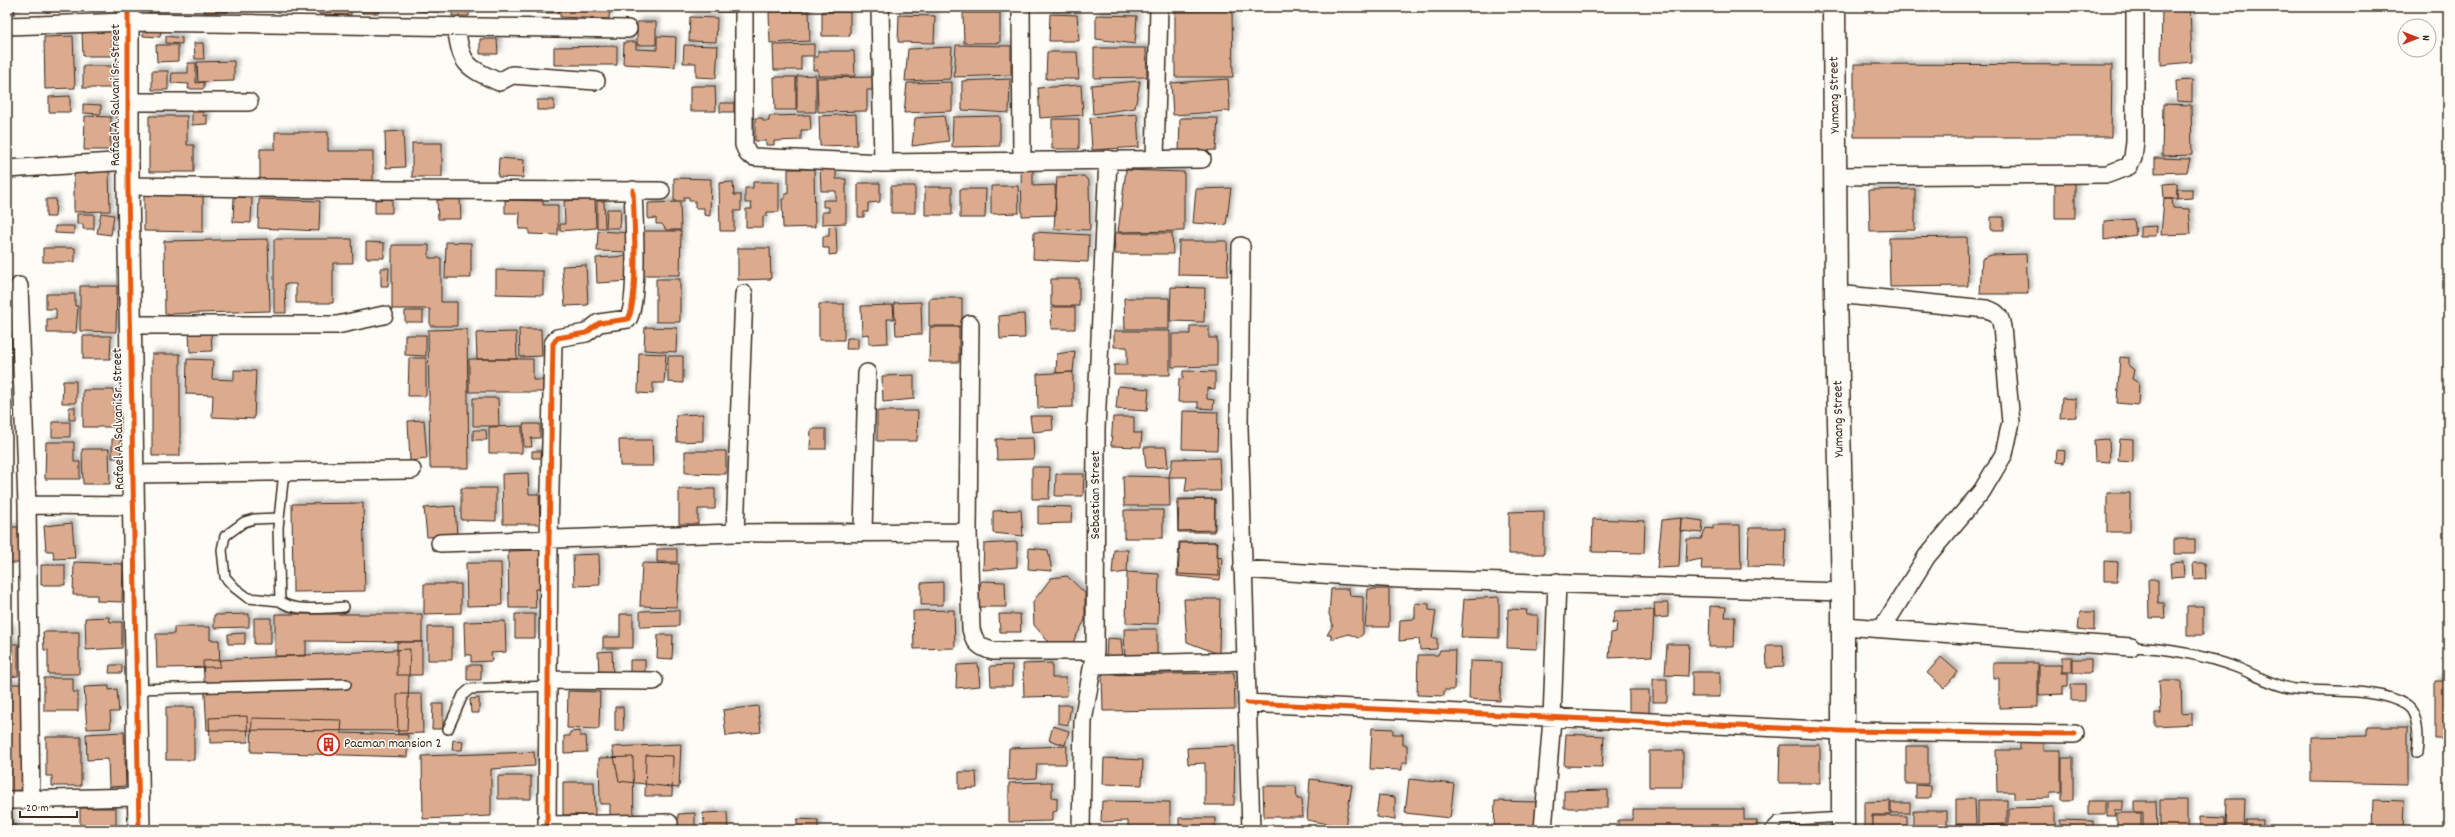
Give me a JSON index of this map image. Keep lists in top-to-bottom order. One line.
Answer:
{"streets":{"main road":["Yumang Street"],"street":["Rafael A. Salvani Sr. Street","Sebastian Street"]},"places":{"building":["Pacman mansion 2"]},"scale_bar":"20 m","north":"right"}
